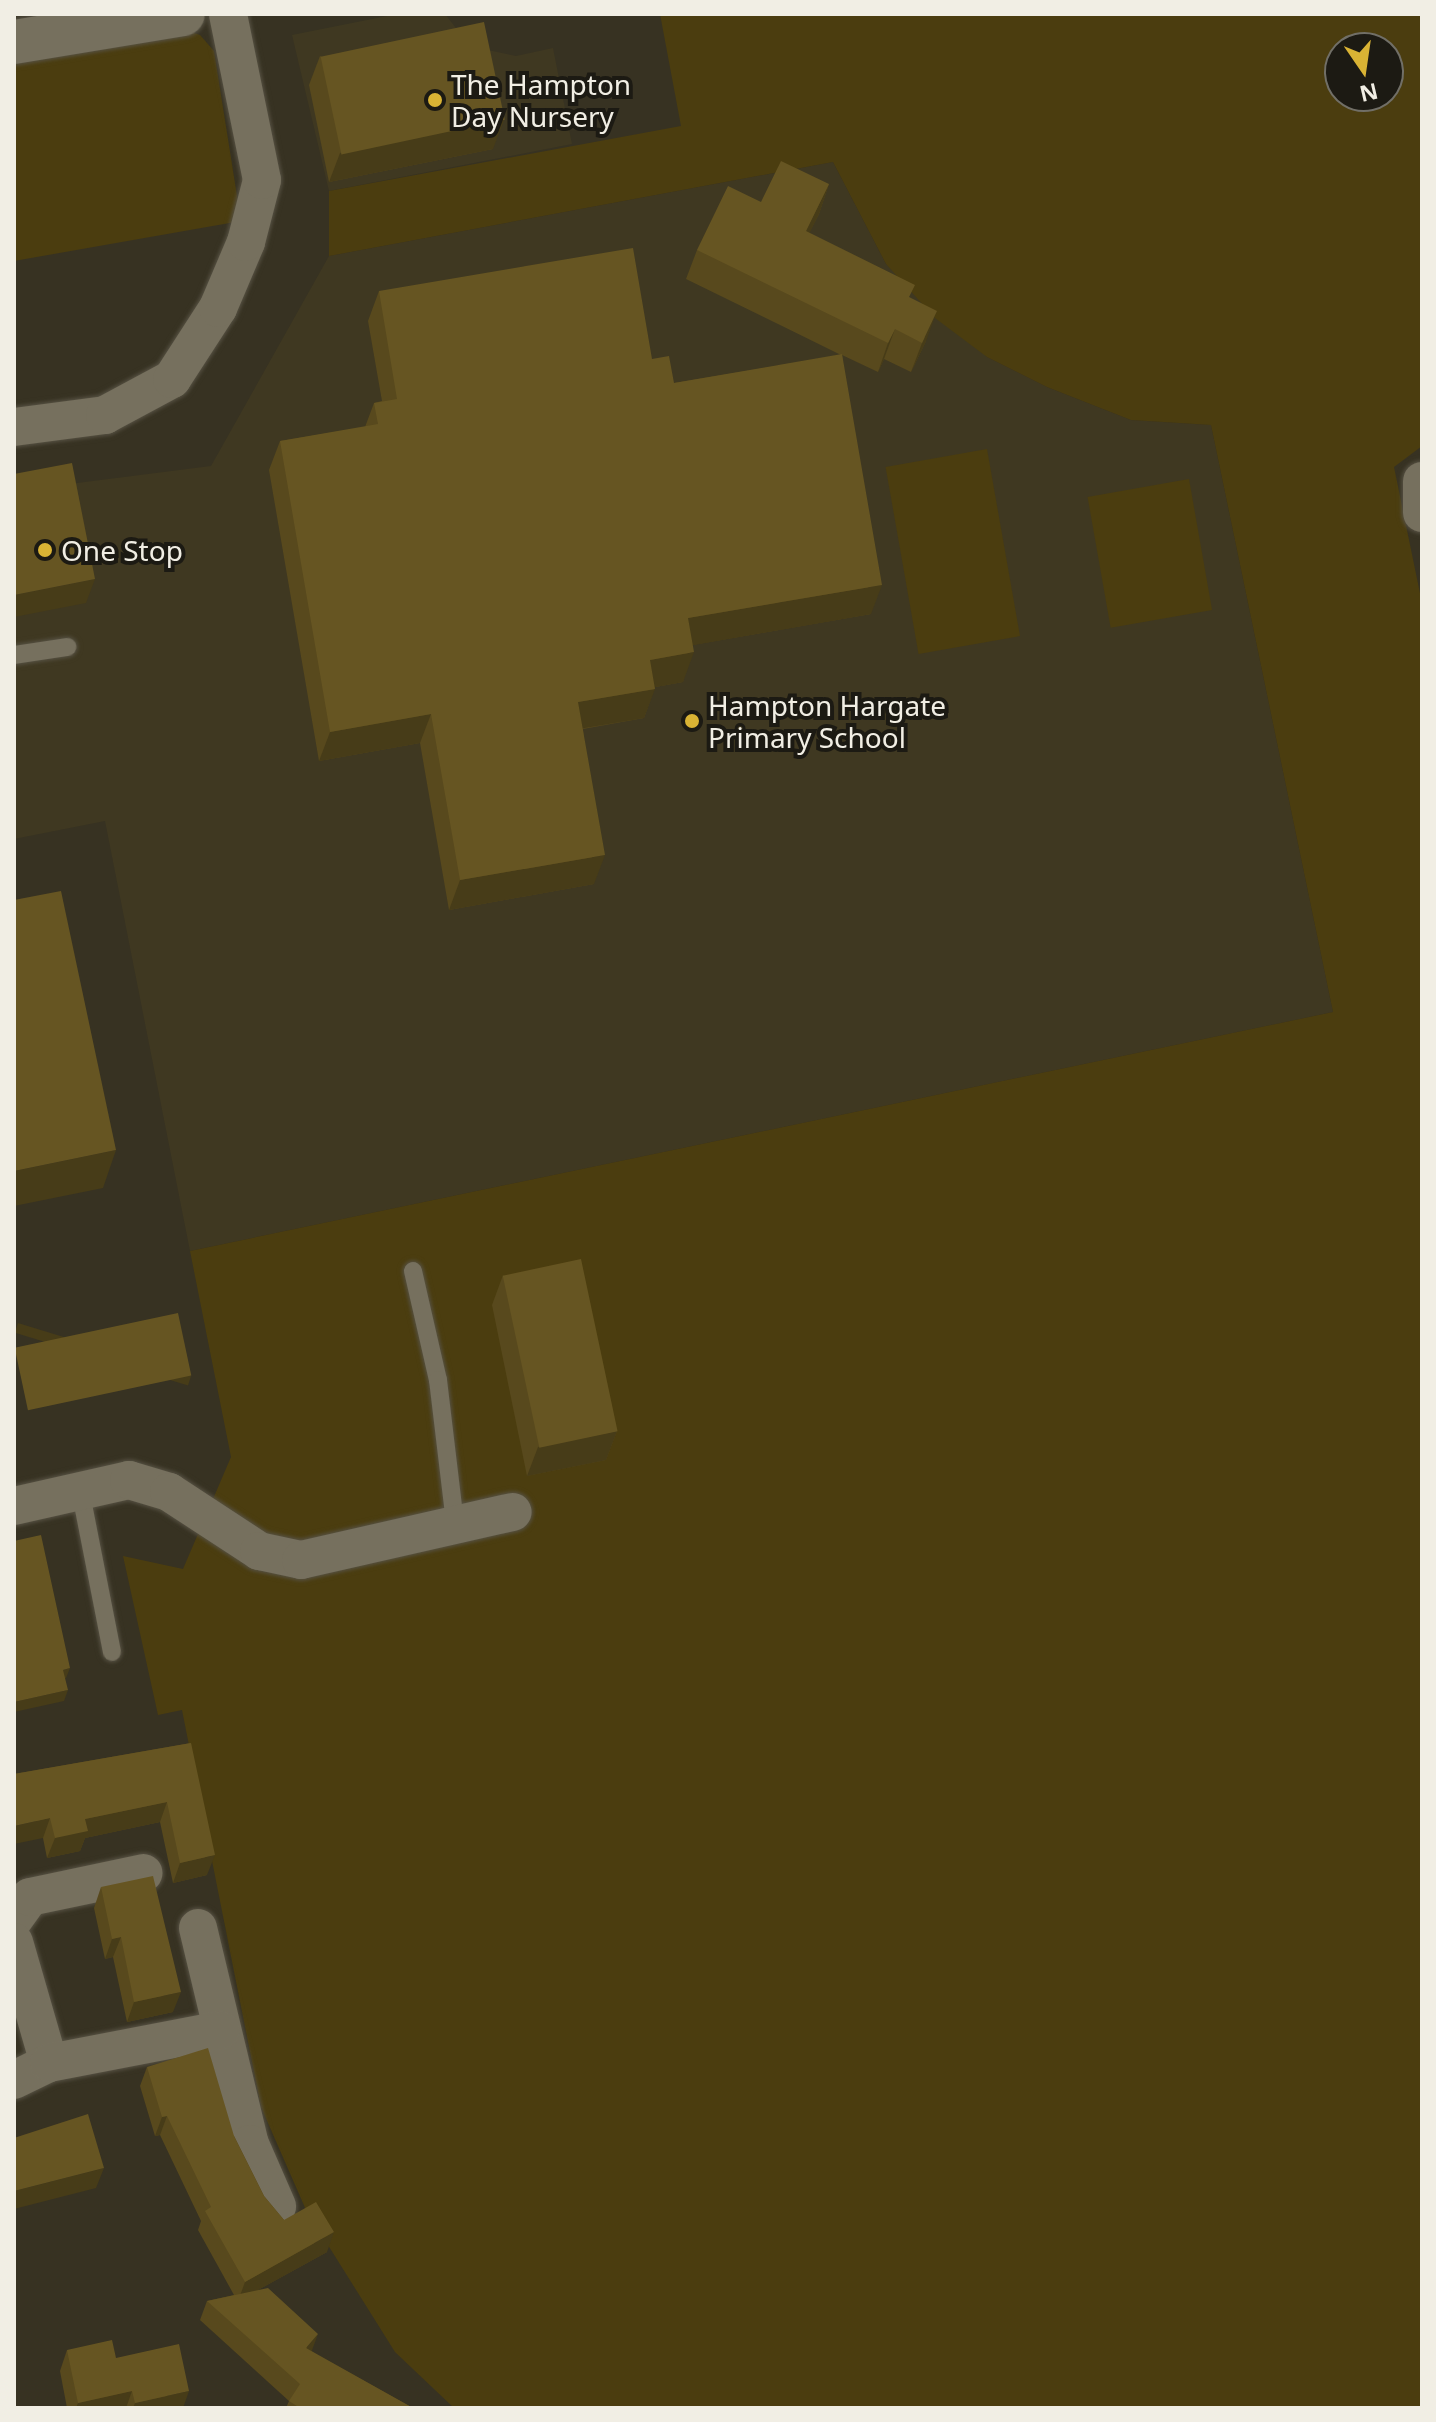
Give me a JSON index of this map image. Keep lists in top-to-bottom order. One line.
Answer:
{"places":["The Hampton Day Nursery","One Stop","Hampton Hargate Primary School"],"north":"bottom"}
